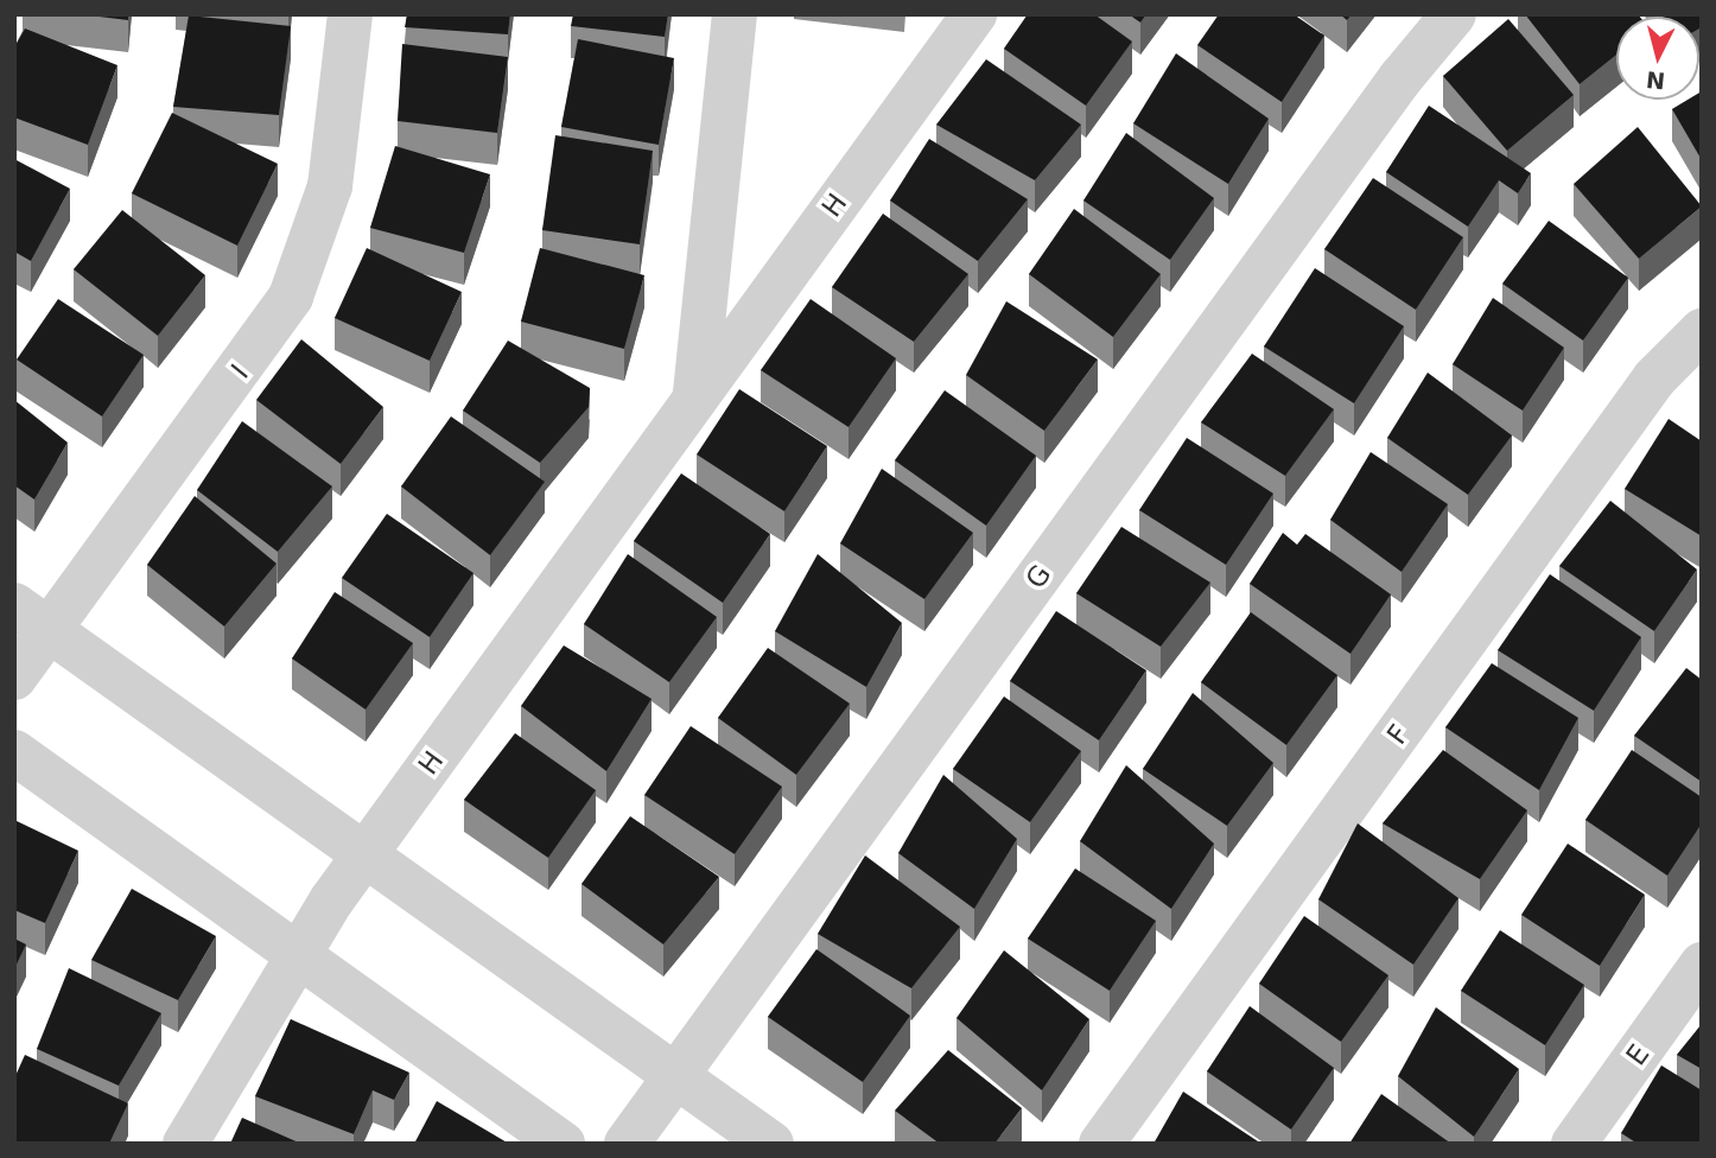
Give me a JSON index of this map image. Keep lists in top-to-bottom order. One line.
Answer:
{"streets":{"street":["H","I","G","F","E"]},"north":"bottom"}
